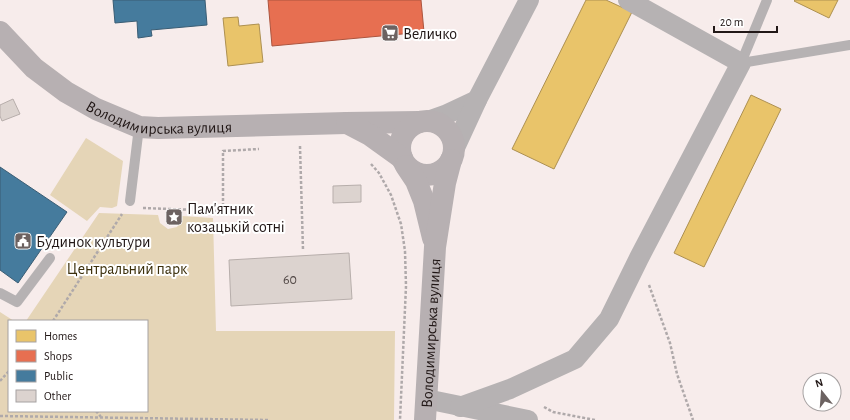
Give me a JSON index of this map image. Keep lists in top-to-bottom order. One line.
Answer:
{"streets":{"main road":["Володимирська вулиця"]},"parks":["Центральний парк"],"places":{"supermarket":["Величко"],"place":["Пам'ятник козацькій сотні"],"public building":["Будинок культури"]},"house_numbers":["60"],"legend":["Homes","Shops","Public","Other"],"scale_bar":"20 m","north":"top"}
